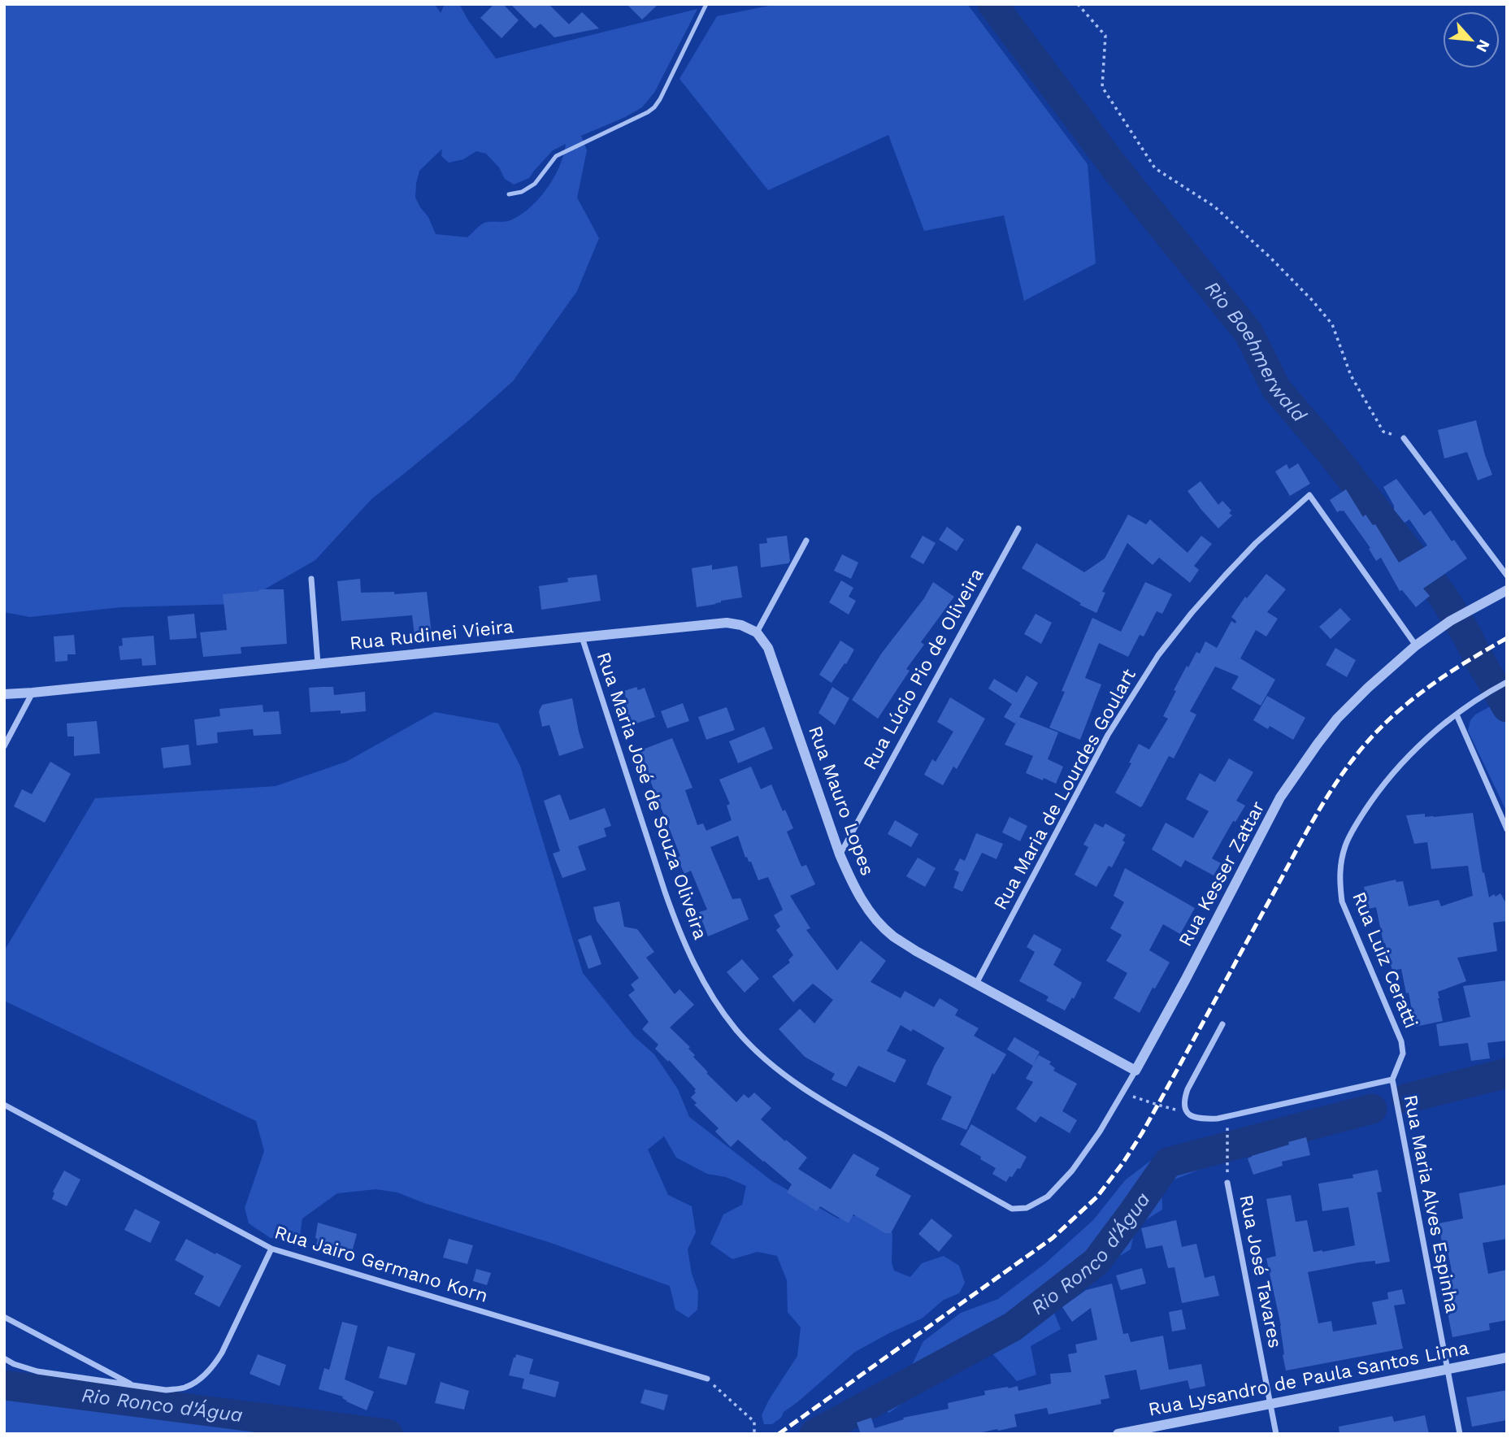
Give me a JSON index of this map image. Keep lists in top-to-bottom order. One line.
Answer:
{"streets":{"street":["Rua Rudinei Vieira","Rua Lúcio Pio de Oliveira","Rua Maria de Lourdes Goulart","Rua Maria José de Souza Oliveira","Rua Mauro Lopes","Rua Kesser Zattar","Rua Luiz Ceratti","Rua Maria Alves Espinha","Rua Jairo Germano Korn","Rua José Tavares","Rua Lysandro de Paula Santos Lima"]},"crossings":[["Rua Rudinei Vieira","Rua Maria José de Souza Oliveira"],["Rua Rudinei Vieira","Rua Mauro Lopes"],["Rua Lúcio Pio de Oliveira","Rua Mauro Lopes"],["Rua Maria de Lourdes Goulart","Rua Mauro Lopes"],["Rua Maria de Lourdes Goulart","Rua Kesser Zattar"],["Rua Maria José de Souza Oliveira","Rua Kesser Zattar"],["Rua Mauro Lopes","Rua Kesser Zattar"],["Rua Luiz Ceratti","Rua Maria Alves Espinha"],["Rua Maria Alves Espinha","Rua Lysandro de Paula Santos Lima"],["Rua José Tavares","Rua Lysandro de Paula Santos Lima"]],"water":["Rio Boehmerwald","Rio Ronco d'Água"],"north":"bottom right"}
